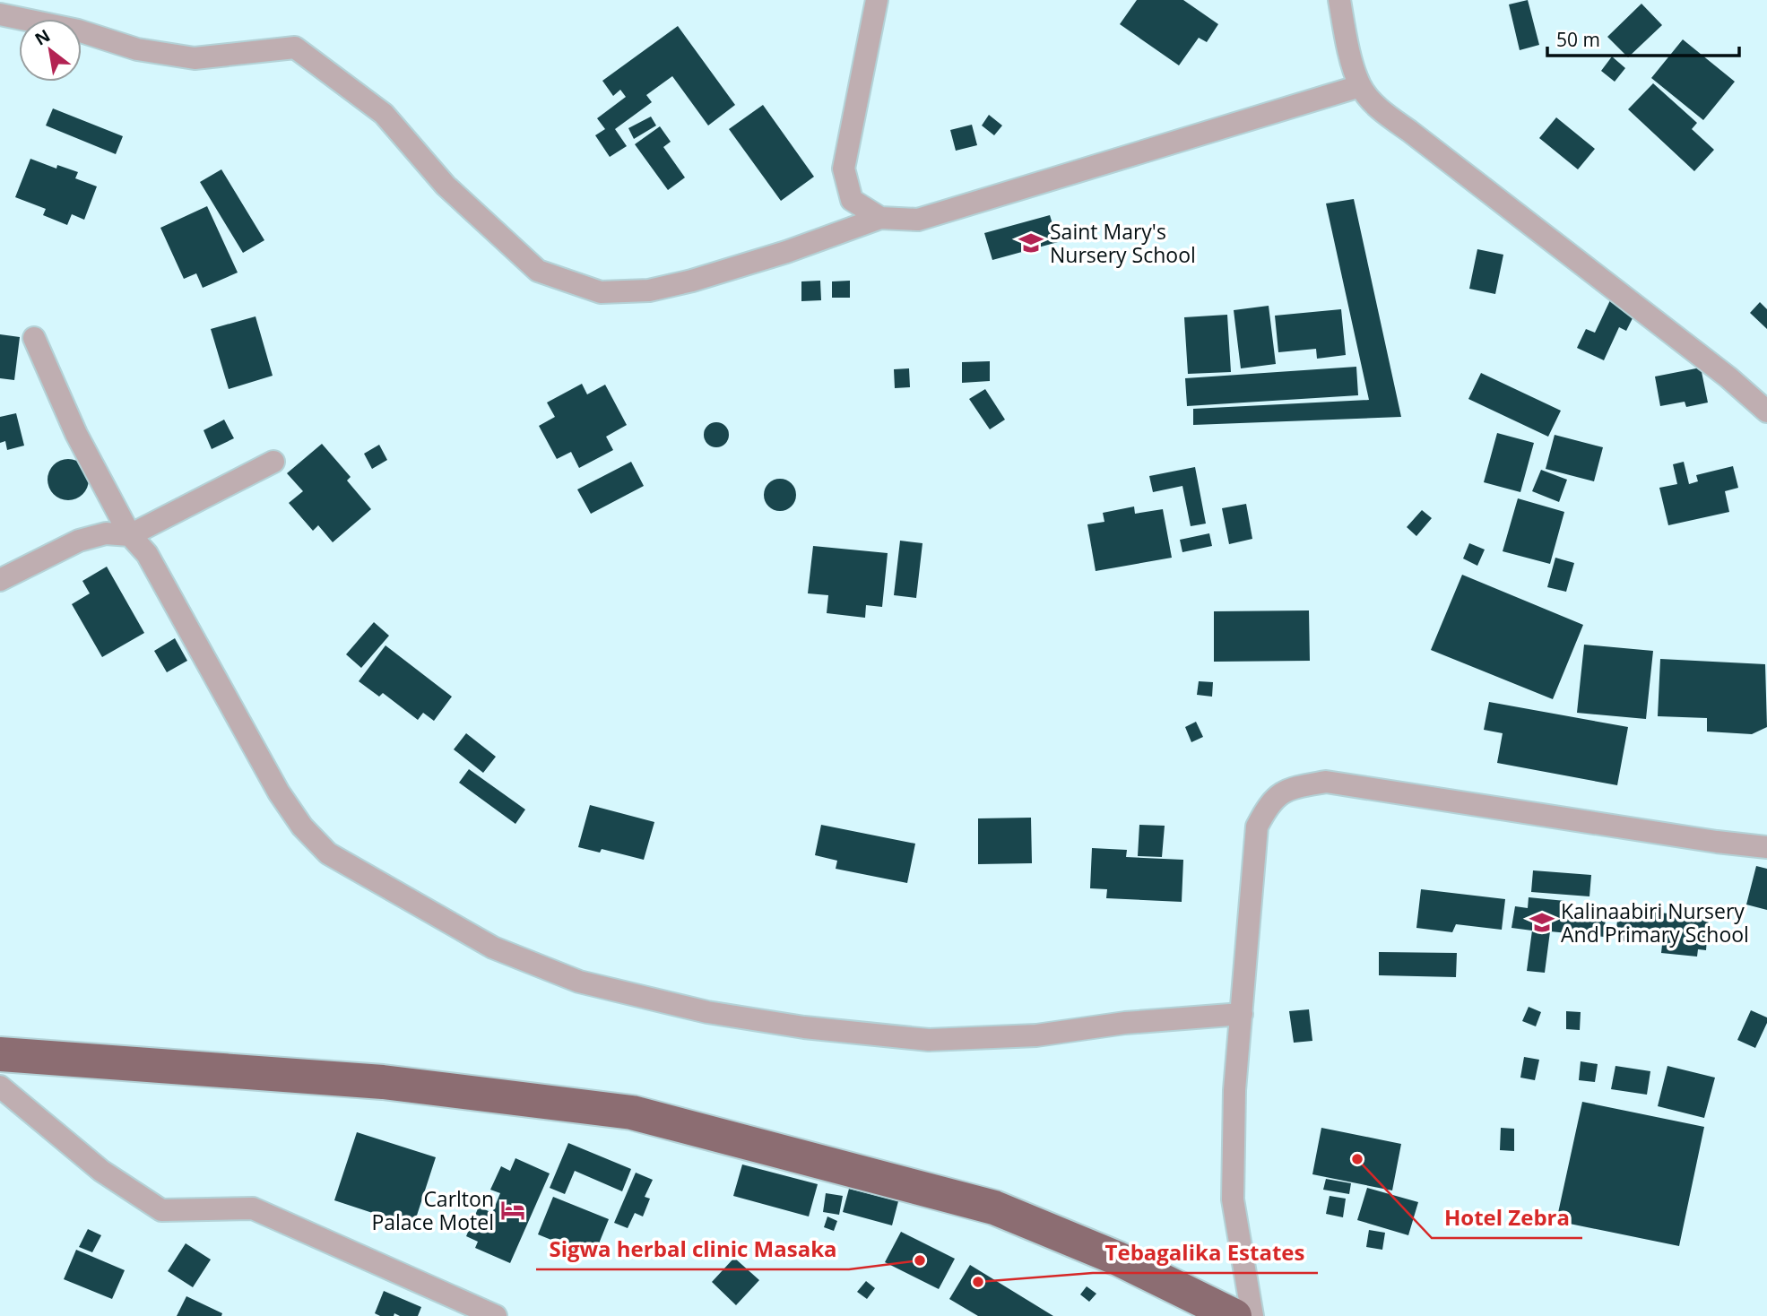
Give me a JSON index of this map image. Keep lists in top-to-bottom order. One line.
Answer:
{"places":{"school or university":["Saint Mary's Nursery School","Kalinaabiri Nursery And Primary School"],"other":["Hotel Zebra","Sigwa herbal clinic Masaka","Tebagalika Estates"],"hotel":["Carlton Palace Motel"]},"scale_bar":"50 m","north":"top left"}
